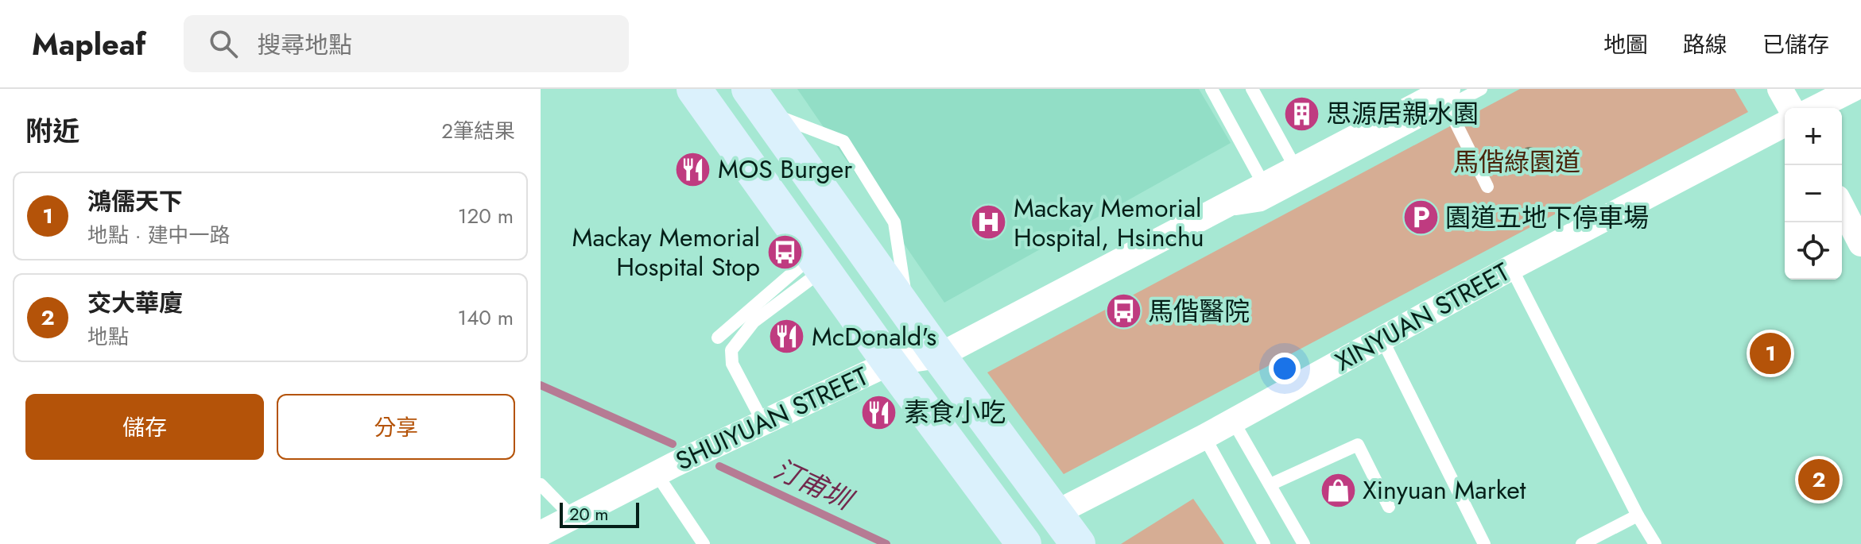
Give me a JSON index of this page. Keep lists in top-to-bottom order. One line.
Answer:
{"streets":{"street":["XINYUAN STREET","SHUIYUAN STREET"]},"water":["汀甫圳"],"parks":["馬偕綠園道"],"places":{"building":["思源居親水園"],"restaurant":["MOS Burger","McDonald's","素食小吃"],"parking":["園道五地下停車場"],"hospital":["Mackay Memorial Hospital, Hsinchu"],"bus stop":["Mackay Memorial Hospital Stop","馬偕醫院"],"shop":["Xinyuan Market"]},"scale_bar":"20 m","page":{"header":"Mapleaf","search":"搜尋地點","nav":["地圖","路線","已儲存"],"heading":["附近","2筆結果"],"map_buttons":["+","−"],"list":[{"mark":"1","name":"鴻儒天下","note":"地點 · 建中一路","value":"120 m"},{"mark":"2","name":"交大華廈","note":"地點","value":"140 m"}],"pins":["1","2"],"buttons":["儲存","分享"],"scale":"20 m"}}
